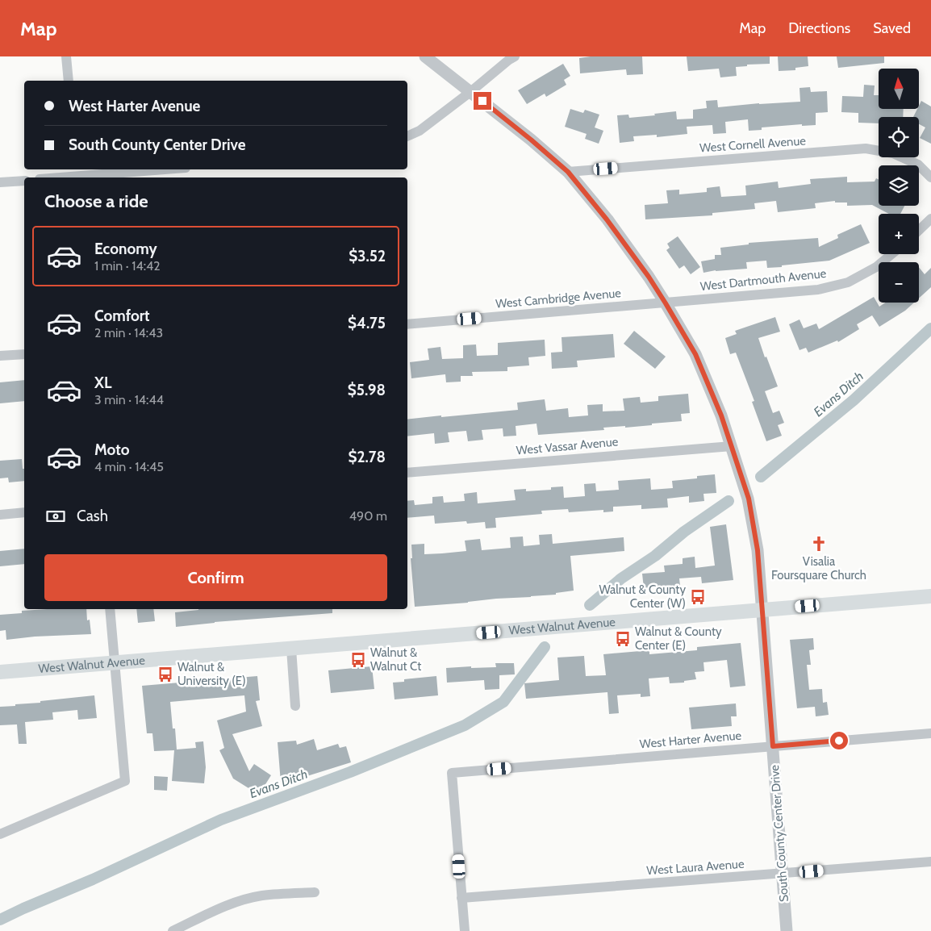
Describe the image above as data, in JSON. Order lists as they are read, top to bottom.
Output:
{
  "streets": {
    "main road": ["West Walnut Avenue"],
    "street": [
      "West Cornell Avenue",
      "West Dartmouth Avenue",
      "West Cambridge Avenue",
      "West Vassar Avenue",
      "West Harter Avenue",
      "South County Center Drive",
      "West Laura Avenue"
    ]
  },
  "crossings": [
    ["West Cornell Avenue", "South County Center Drive"],
    ["West Dartmouth Avenue", "West Cambridge Avenue"],
    ["West Dartmouth Avenue", "South County Center Drive"],
    ["West Cambridge Avenue", "South County Center Drive"],
    ["West Vassar Avenue", "South County Center Drive"],
    ["West Walnut Avenue", "South County Center Drive"],
    ["West Harter Avenue", "South County Center Drive"],
    ["West Harter Avenue", "West Laura Avenue"],
    ["South County Center Drive", "West Laura Avenue"]
  ],
  "water": ["Evans Ditch"],
  "places": {
    "church": ["Visalia Foursquare Church"],
    "bus stop": [
      "Walnut & County Center (W)",
      "Walnut & County Center (E)",
      "Walnut & Walnut Ct",
      "Walnut & University (E)"
    ]
  },
  "north": "top",
  "page": {
    "header": "Map",
    "nav": ["Map", "Directions", "Saved"],
    "map_buttons": ["+", "−"],
    "banner": ["West Harter Avenue", "South County Center Drive"],
    "heading": "Choose a ride",
    "list": [
      {
        "name": "Economy",
        "note": "1 min · 14:42",
        "value": "$3.52"
      },
      {
        "name": "Comfort",
        "note": "2 min · 14:43",
        "value": "$4.75"
      },
      {
        "name": "XL",
        "note": "3 min · 14:44",
        "value": "$5.98"
      },
      {
        "name": "Moto",
        "note": "4 min · 14:45",
        "value": "$2.78"
      }
    ],
    "pay": ["Cash", "490 m"],
    "buttons": "Confirm"
  }
}
